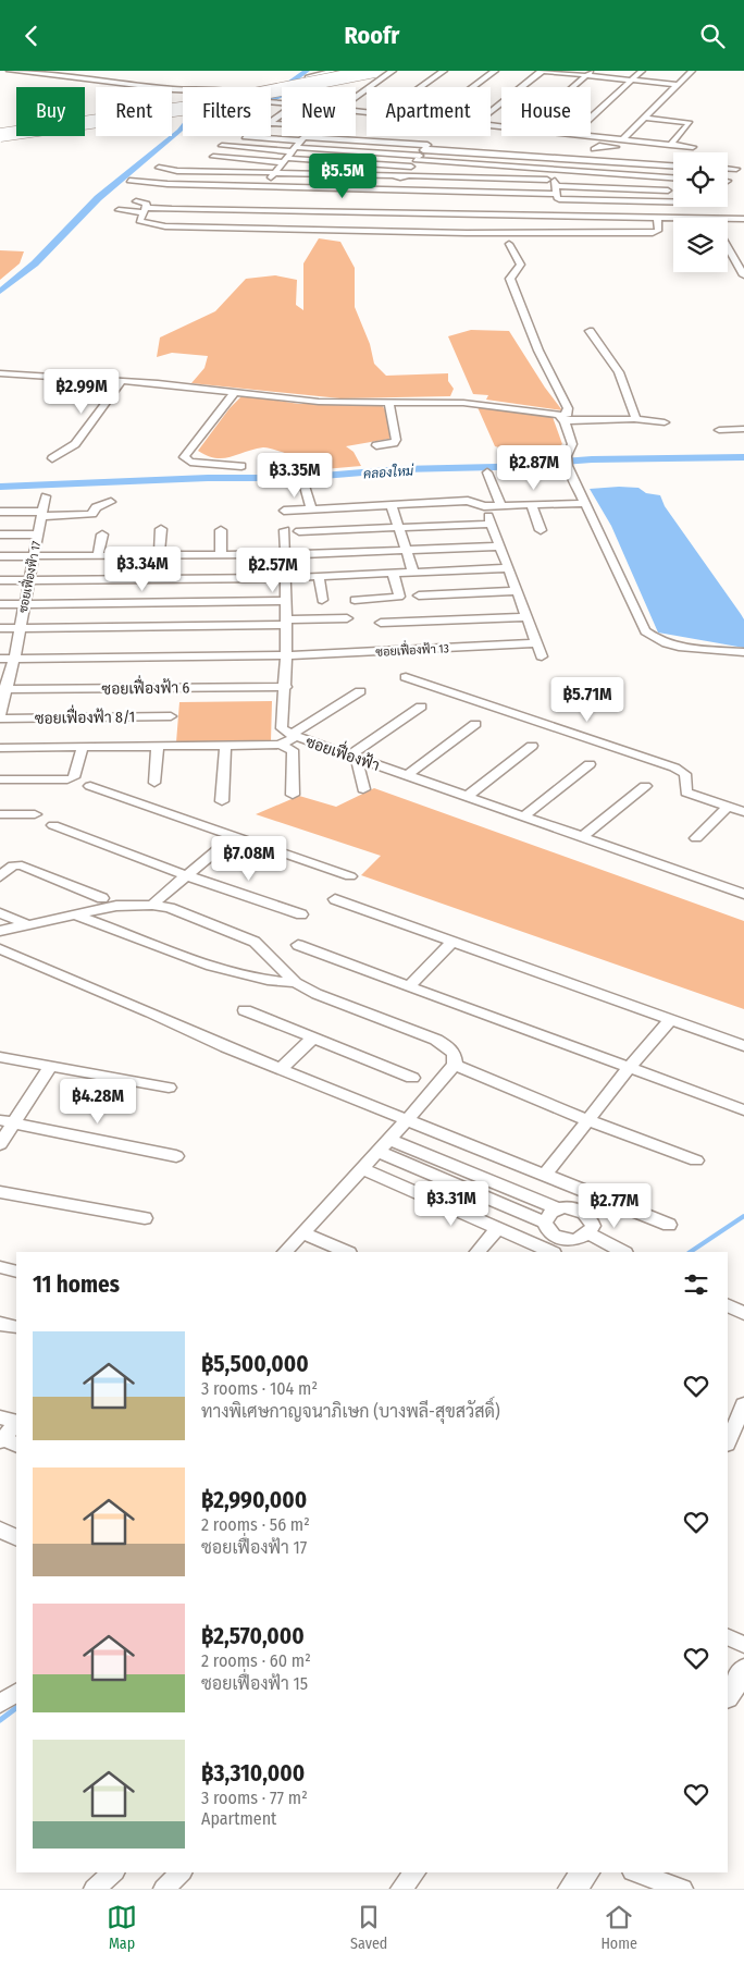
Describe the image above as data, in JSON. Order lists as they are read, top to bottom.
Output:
{
  "streets": {
    "street": [
      "ซอยเฟื่องฟ้า 17",
      "ซอยเฟื่องฟ้า 13",
      "ซอยเฟื่องฟ้า 6",
      "ซอยเฟื่องฟ้า 8/1",
      "ซอยเฟื่องฟ้า"
    ]
  },
  "crossings": [
    ["ซอยเฟื่องฟ้า 17", "ซอยเฟื่องฟ้า 6"],
    ["ซอยเฟื่องฟ้า 13", "ซอยเฟื่องฟ้า"],
    ["ซอยเฟื่องฟ้า 6", "ซอยเฟื่องฟ้า"]
  ],
  "water": ["คลองใหม่"],
  "page": {
    "header": "Roofr",
    "chip": [
      "Buy",
      "Rent",
      "Filters",
      "New",
      "Apartment",
      "House"
    ],
    "price": [
      "฿5.5M",
      "฿2.99M",
      "฿2.87M",
      "฿3.35M",
      "฿3.34M",
      "฿2.57M",
      "฿5.71M",
      "฿7.08M",
      "฿4.28M",
      "฿3.31M",
      "฿2.77M"
    ],
    "heading": "11 homes",
    "list": [
      {
        "name": "฿5,500,000",
        "note": "3 rooms · 104 m² · ทางพิเศษกาญจนาภิเษก (บางพลี-สุขสวัสดิ์)"
      },
      {
        "name": "฿2,990,000",
        "note": "2 rooms · 56 m² · ซอยเฟื่องฟ้า 17"
      },
      {
        "name": "฿2,570,000",
        "note": "2 rooms · 60 m² · ซอยเฟื่องฟ้า 15"
      },
      {
        "name": "฿3,310,000",
        "note": "3 rooms · 77 m² · Apartment"
      }
    ],
    "tabs": ["Map", "Saved", "Home"]
  }
}
